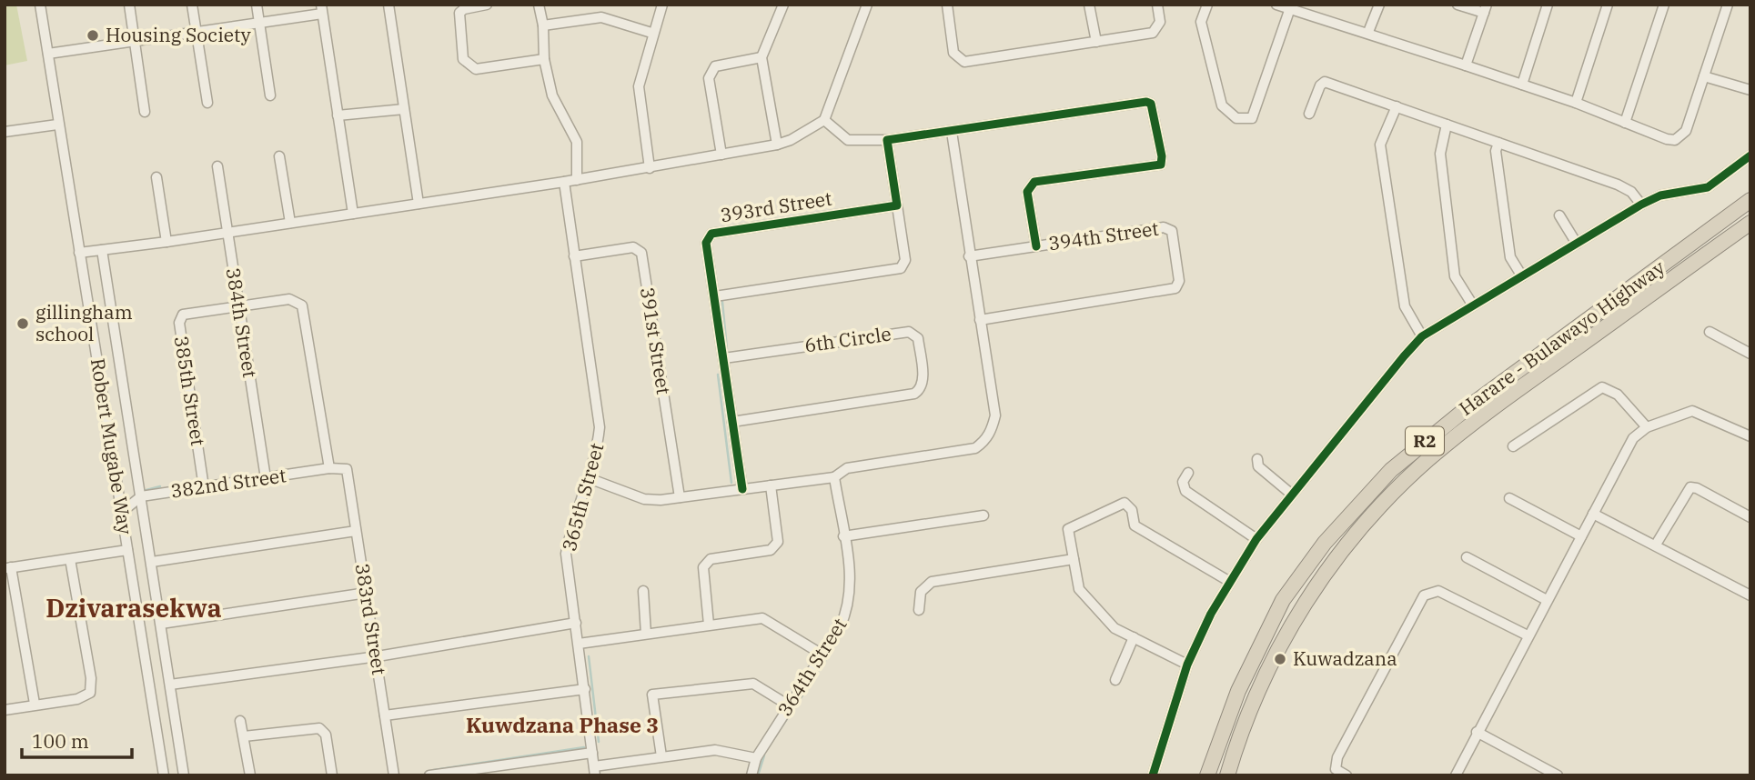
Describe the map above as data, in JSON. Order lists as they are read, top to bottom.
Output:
{
  "streets": {
    "highway": ["Harare - Bulawayo Highway", "R2"],
    "street": [
      "393rd Street",
      "394th Street",
      "384th Street",
      "6th Circle",
      "391st Street",
      "385th Street",
      "Robert Mugabe Way",
      "382nd Street",
      "365th Street",
      "383rd Street",
      "364th Street"
    ]
  },
  "crossings": [
    ["393rd Street", "6th Circle"],
    ["384th Street", "385th Street"],
    ["384th Street", "382nd Street"],
    ["391st Street", "365th Street"],
    ["385th Street", "382nd Street"],
    ["382nd Street", "383rd Street"]
  ],
  "districts": ["Dzivarasekwa", "Kuwdzana Phase 3"],
  "places": ["Housing Society", "gillingham school", "Kuwadzana"],
  "scale_bar": "100 m"
}
